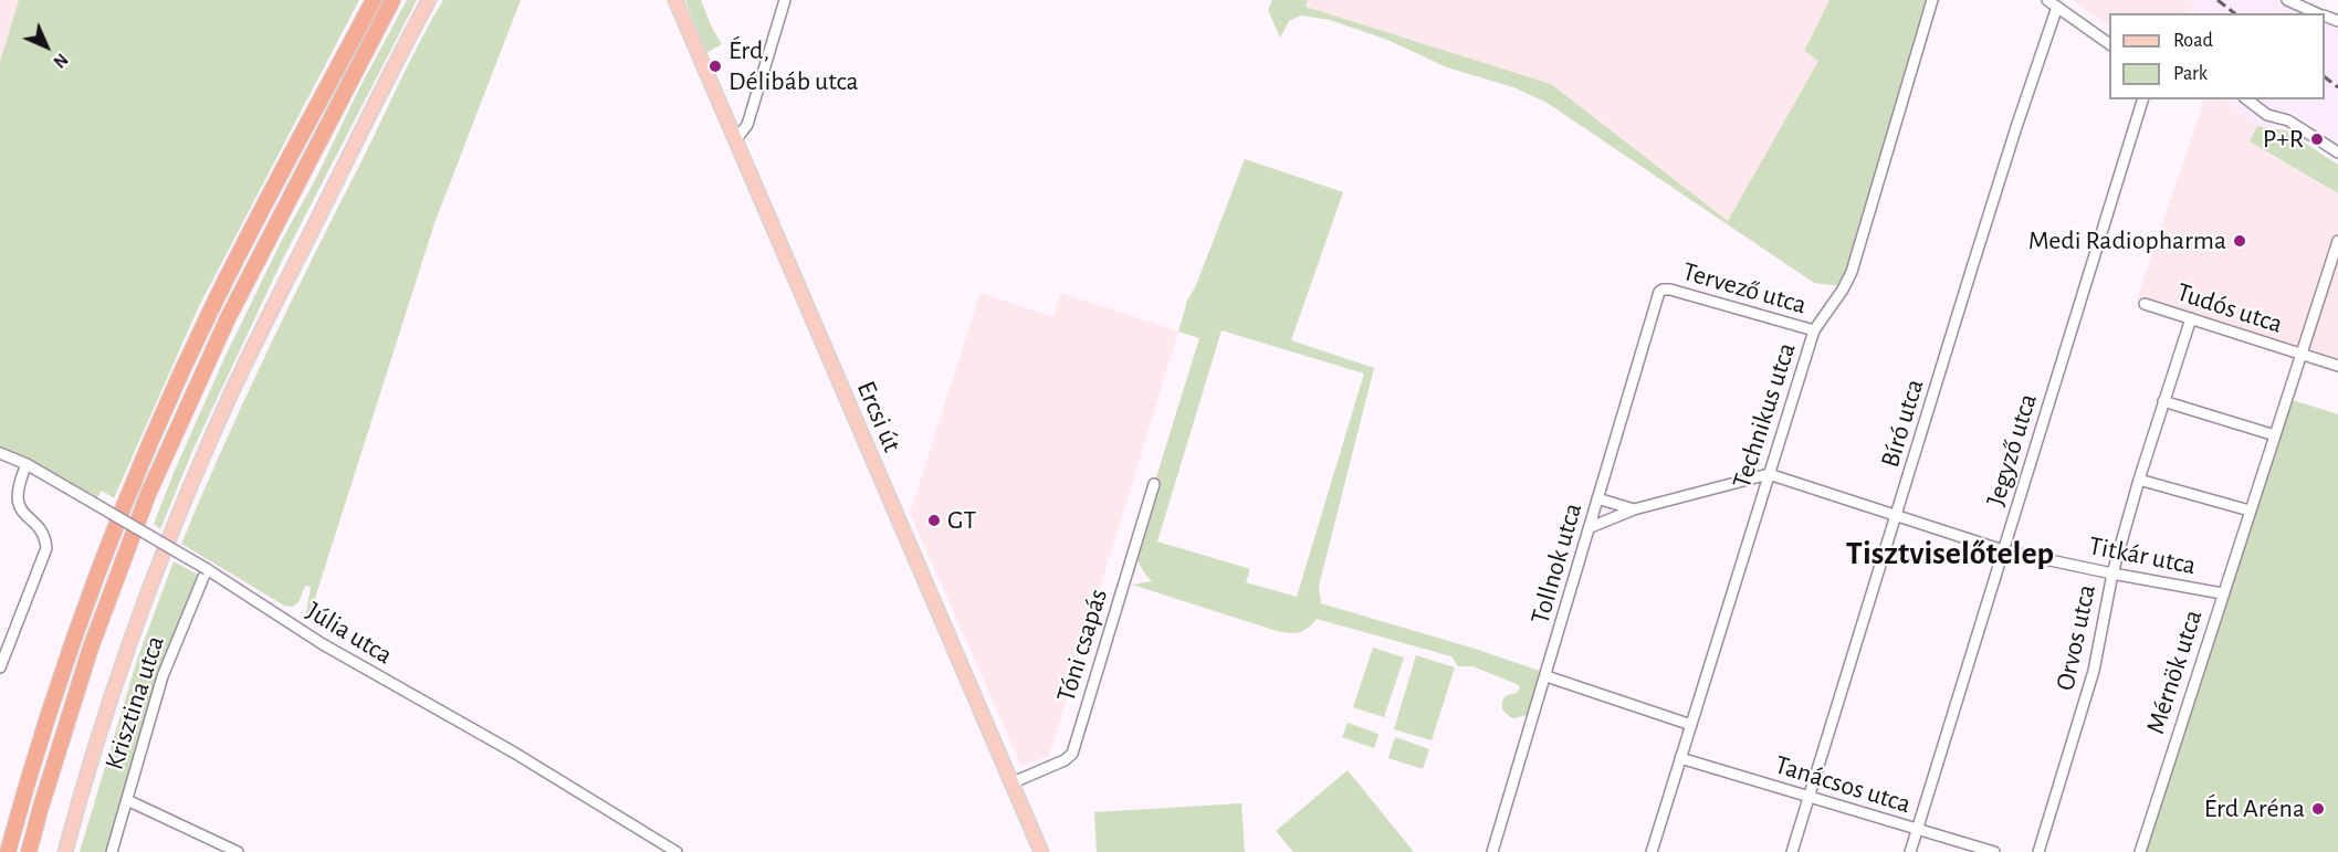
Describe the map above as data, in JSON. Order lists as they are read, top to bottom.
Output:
{
  "streets": {
    "main road": ["Ercsi út"],
    "street": [
      "Tervező utca",
      "Tudós utca",
      "Technikus utca",
      "Bíró utca",
      "Jegyző utca",
      "Titkár utca",
      "Tollnok utca",
      "Júlia utca",
      "Orvos utca",
      "Tóni csapás",
      "Mérnök utca",
      "Krisztina utca",
      "Tanácsos utca"
    ]
  },
  "crossings": [
    ["Tervező utca", "Technikus utca"],
    ["Tervező utca", "Tollnok utca"],
    ["Tudós utca", "Orvos utca"],
    ["Tudós utca", "Mérnök utca"],
    ["Technikus utca", "Titkár utca"],
    ["Technikus utca", "Tanácsos utca"],
    ["Ercsi út", "Tóni csapás"],
    ["Bíró utca", "Titkár utca"],
    ["Bíró utca", "Tanácsos utca"],
    ["Jegyző utca", "Titkár utca"],
    ["Jegyző utca", "Tanácsos utca"],
    ["Titkár utca", "Orvos utca"],
    ["Titkár utca", "Mérnök utca"],
    ["Júlia utca", "Krisztina utca"]
  ],
  "districts": ["Tisztviselőtelep"],
  "places": [
    "Érd, Délibáb utca",
    "P+R",
    "Medi Radiopharma",
    "GT",
    "Érd Aréna"
  ],
  "legend": ["Road", "Park"],
  "north": "bottom right"
}
